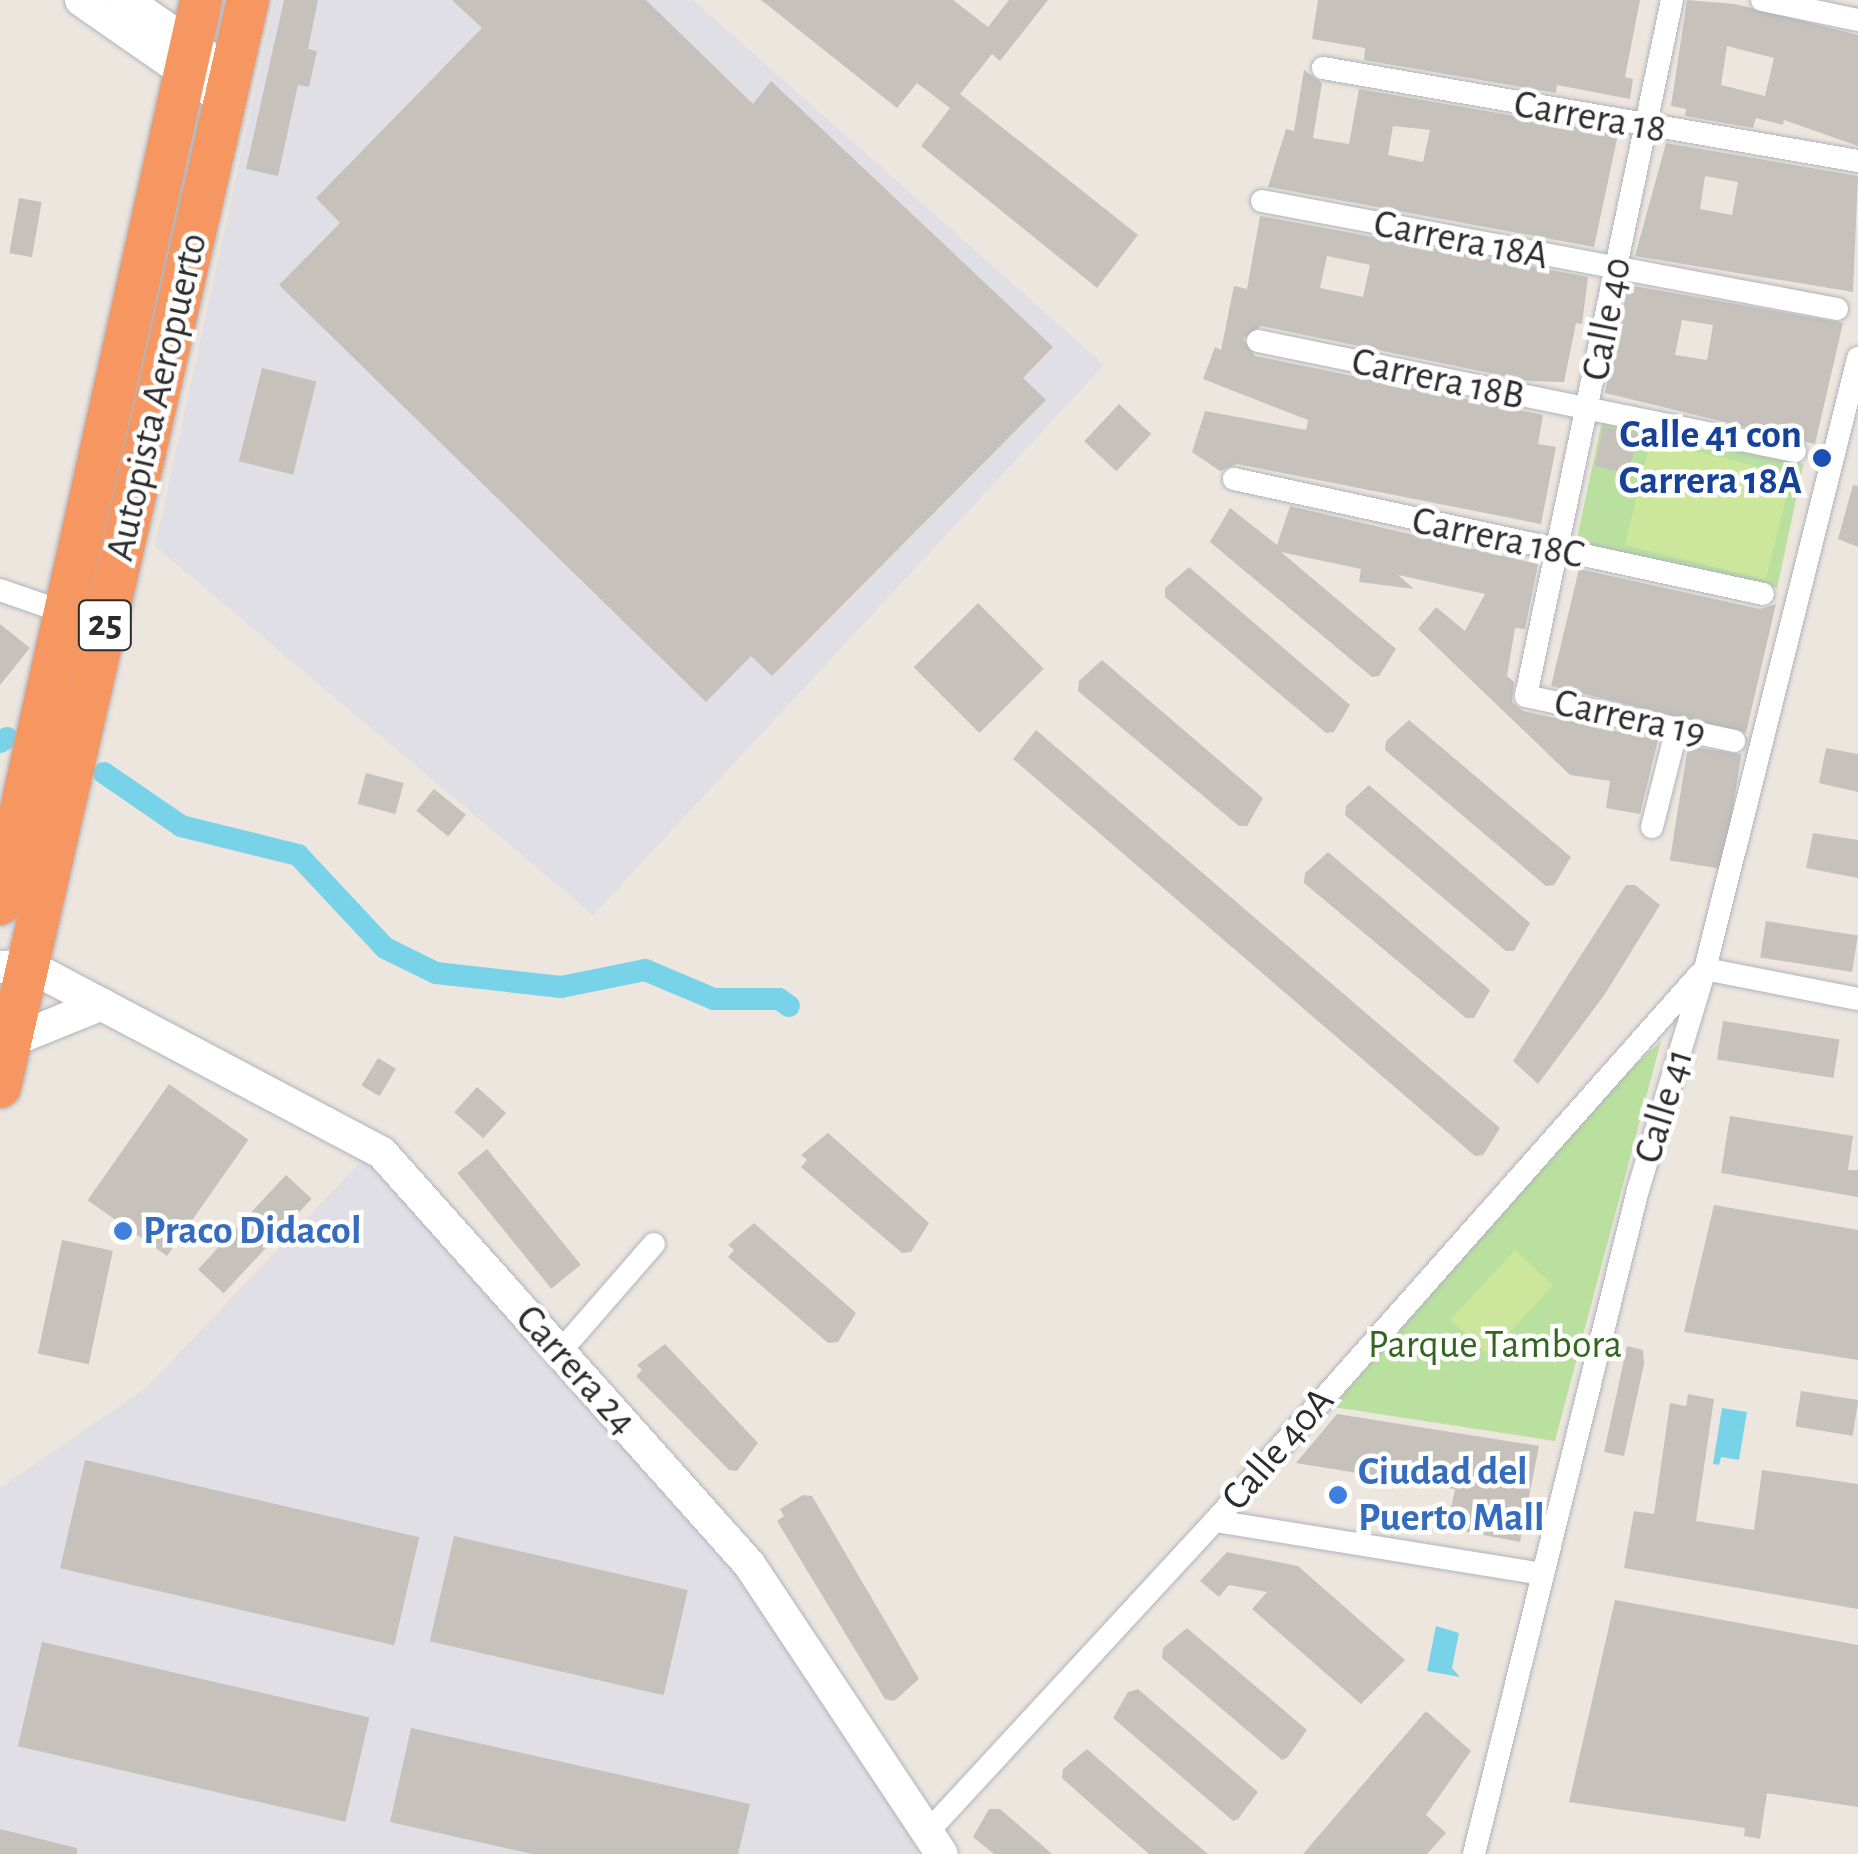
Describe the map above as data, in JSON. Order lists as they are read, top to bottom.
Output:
{
  "streets": {
    "highway": ["Autopista Aeropuerto", "25"],
    "street": [
      "Carrera 18",
      "Carrera 18A",
      "Calle 40",
      "Carrera 18B",
      "Carrera 18C",
      "Carrera 19",
      "Calle 41",
      "Carrera 24",
      "Calle 40A"
    ]
  },
  "crossings": [
    ["Carrera 18", "Calle 40"],
    ["Carrera 18A", "Calle 40"],
    ["Calle 40", "Carrera 18B"],
    ["Calle 40", "Carrera 18C"],
    ["Calle 40", "Carrera 19"],
    ["Autopista Aeropuerto", "Carrera 24"],
    ["Calle 41", "Calle 40A"],
    ["Carrera 24", "Calle 40A"]
  ],
  "parks": ["Parque Tambora"],
  "places": ["Calle 41 con Carrera 18A", "Praco Didacol", "Ciudad del Puerto Mall"]
}
